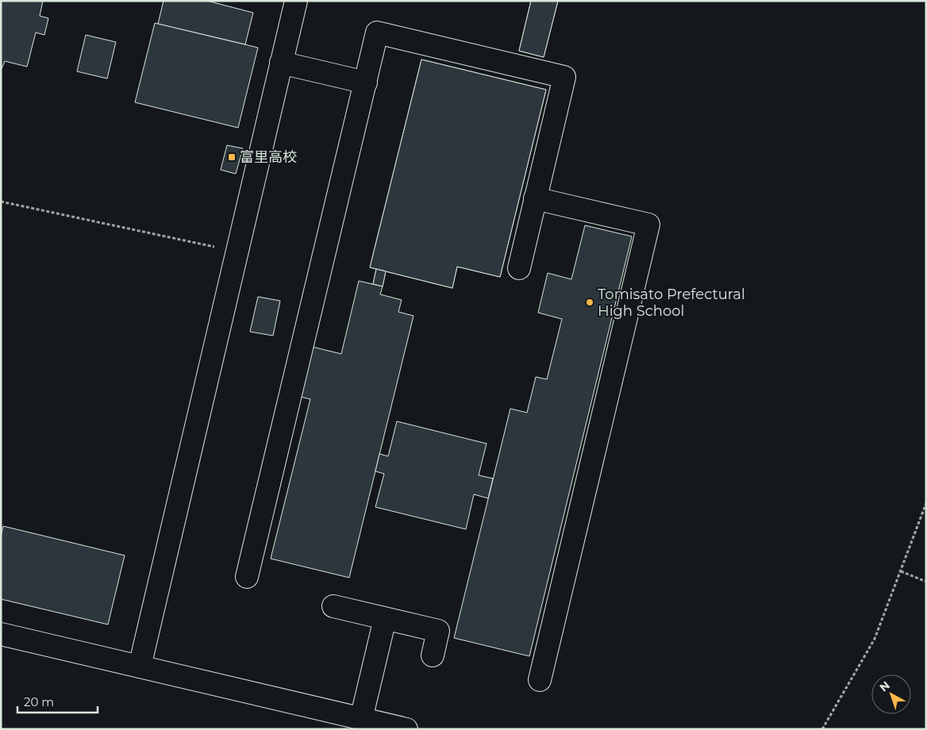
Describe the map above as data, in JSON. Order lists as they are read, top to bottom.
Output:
{
  "places": {
    "transit": ["富里高校"],
    "other": ["Tomisato Prefectural High School"]
  },
  "scale_bar": "20 m",
  "north": "top left"
}
